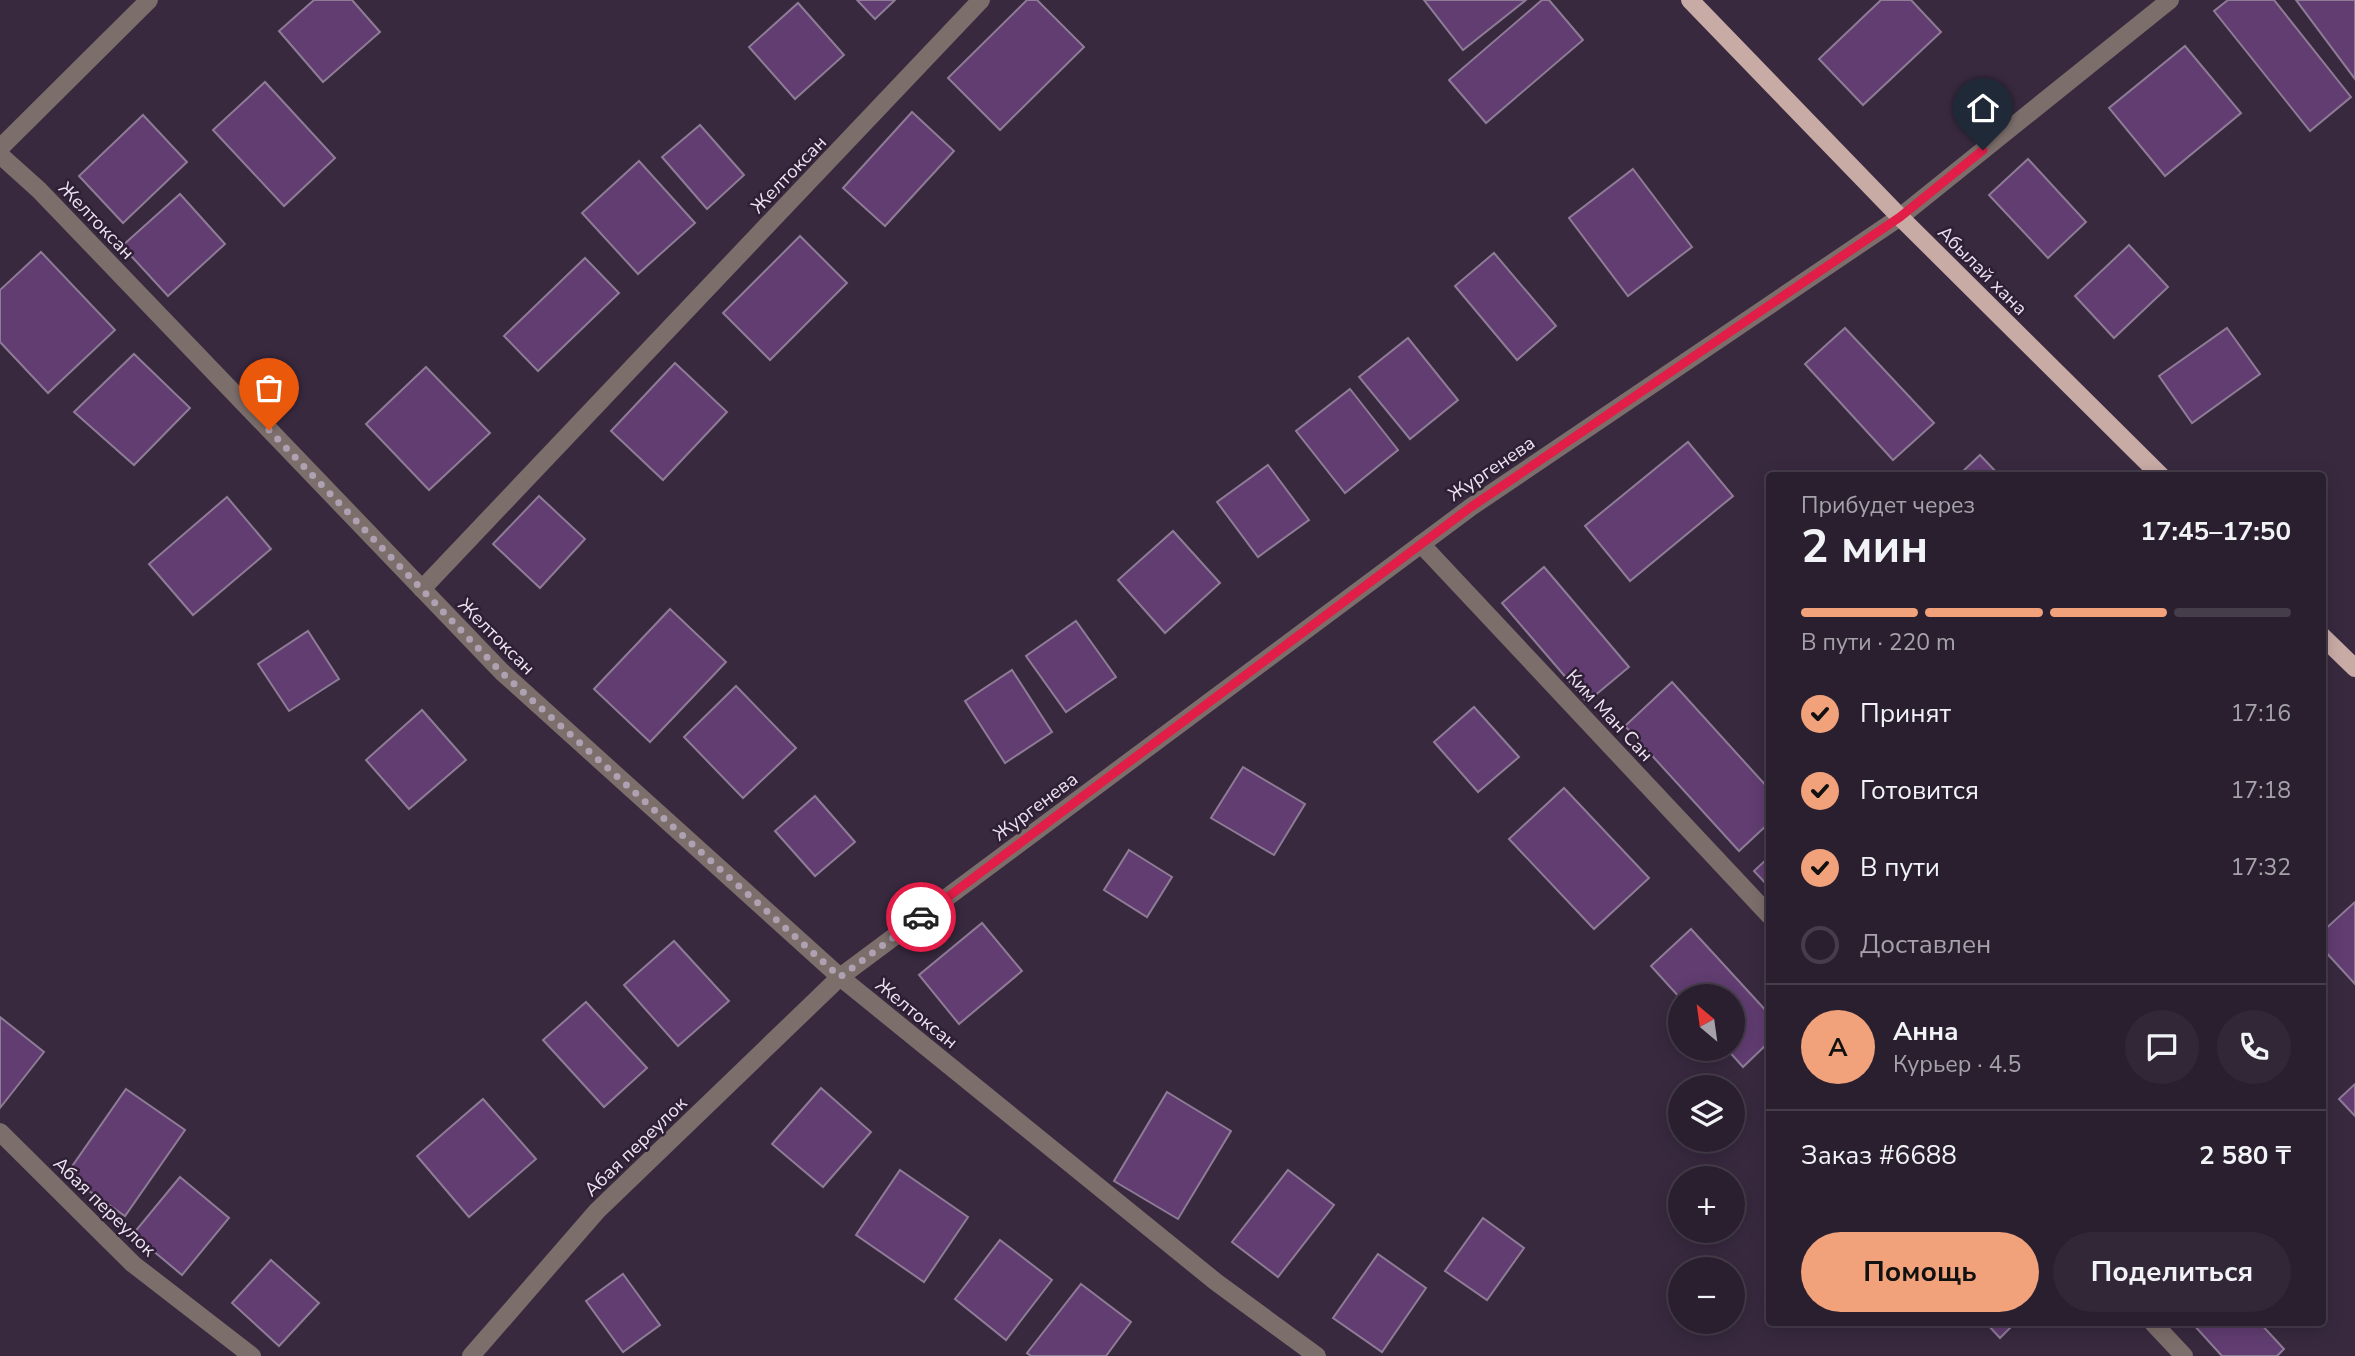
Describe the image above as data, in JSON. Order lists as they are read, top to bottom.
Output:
{
  "streets": {
    "main road": ["Абылай хана"],
    "street": [
      "Желтоксан",
      "Жургенева",
      "Ким Ман Сан",
      "Абая переулок"
    ]
  },
  "crossings": [
    ["Желтоксан", "Жургенева"],
    ["Желтоксан", "Абая переулок"],
    ["Абылай хана", "Жургенева"],
    ["Жургенева", "Ким Ман Сан"],
    ["Жургенева", "Абая переулок"]
  ],
  "north": "top left",
  "page": {
    "heading": ["2 мин", "Прибудет через", "17:45–17:50"],
    "panel": [
      "Анна",
      "Курьер · 4.5",
      "Заказ #6688",
      "2 580 ₸"
    ],
    "bar": "В пути · 220 m",
    "list": [
      ["Принят", "17:16"],
      ["Готовится", "17:18"],
      ["В пути", "17:32"],
      "Доставлен"
    ],
    "map_buttons": ["+", "−"],
    "round": "А",
    "buttons": ["Помощь", "Поделиться"]
  }
}
